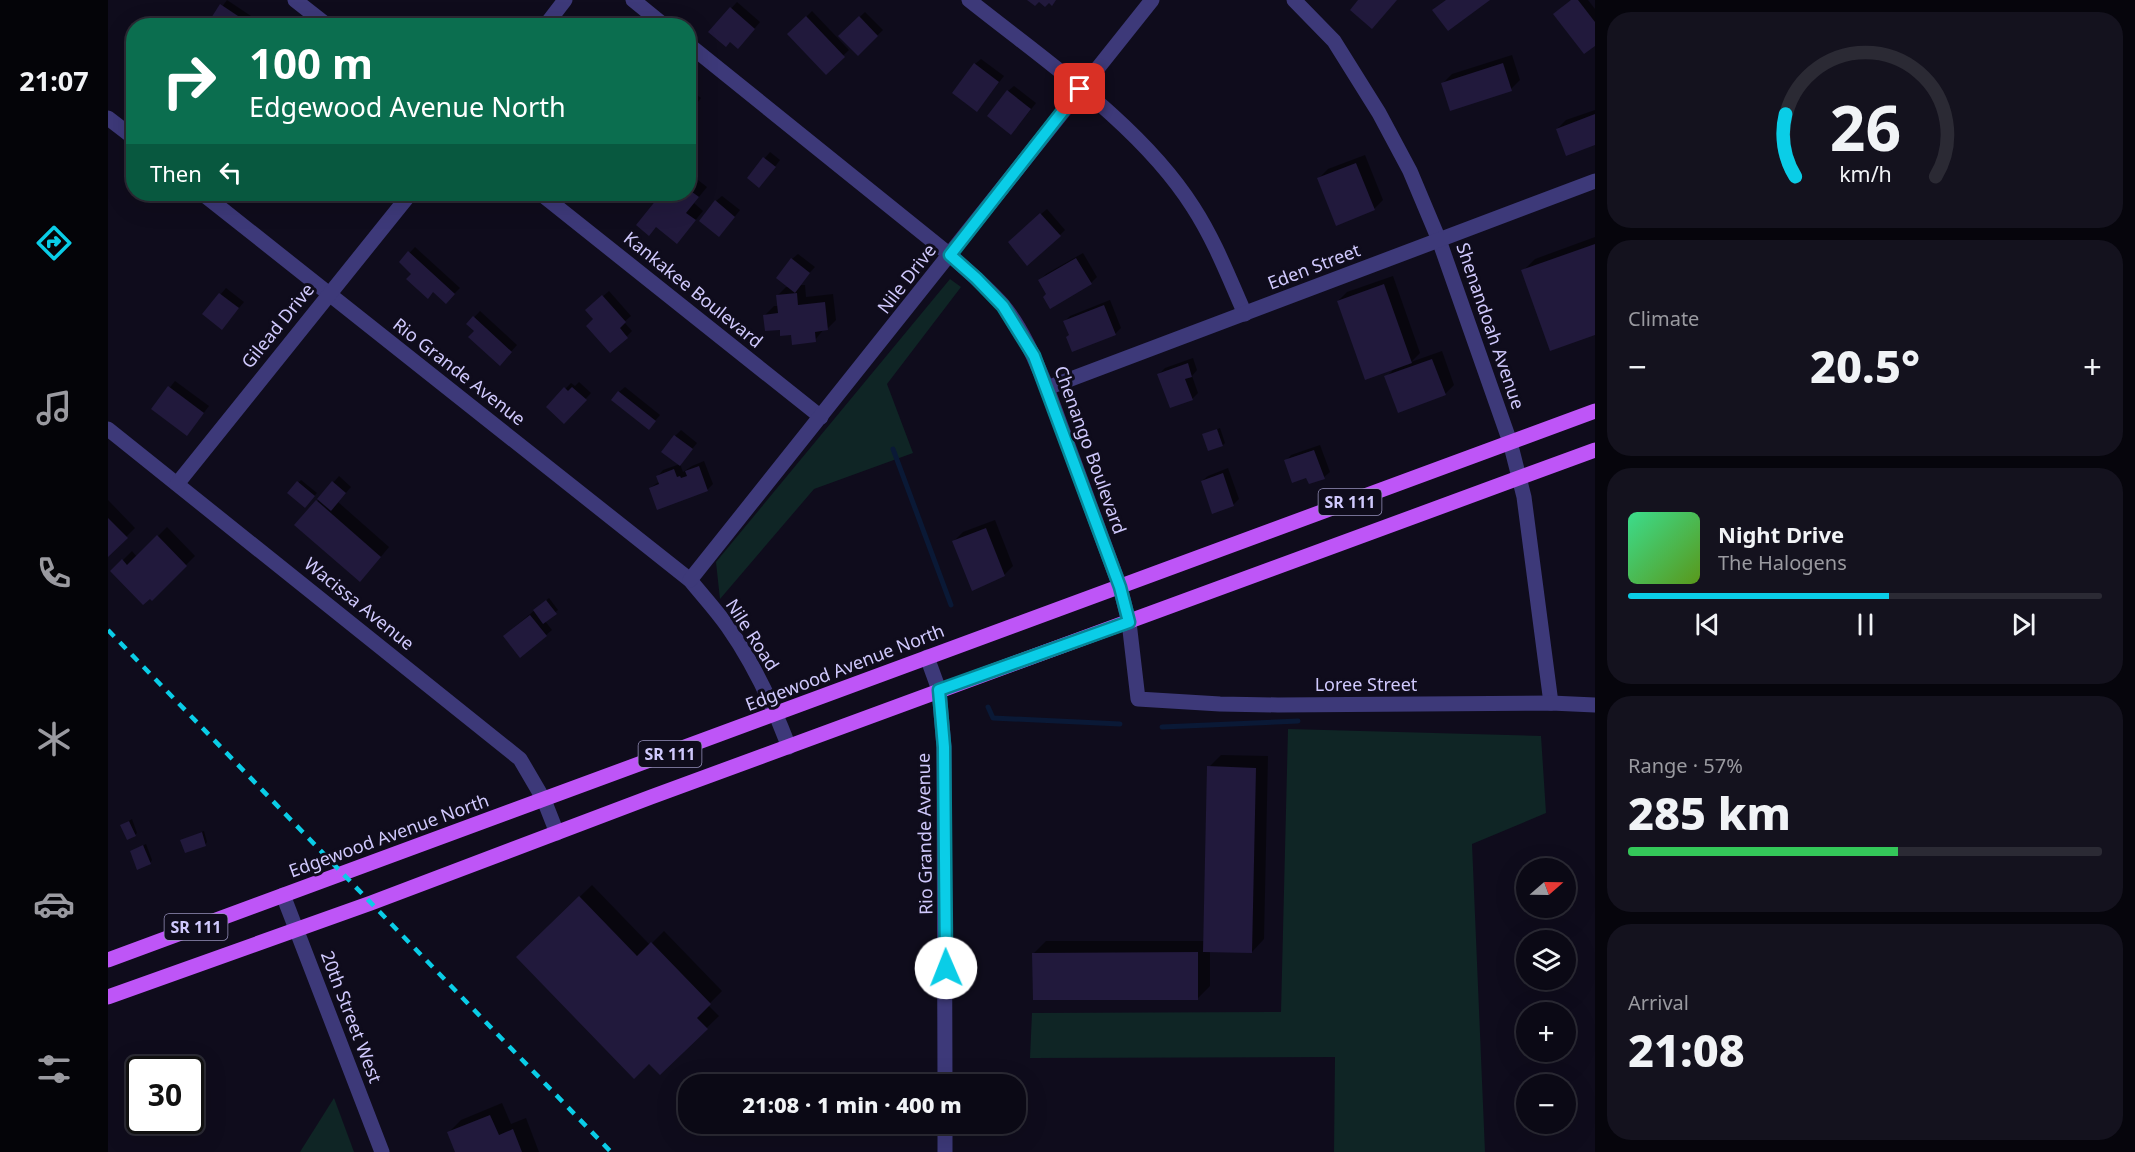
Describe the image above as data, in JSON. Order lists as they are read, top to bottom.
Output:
{
  "streets": {
    "main road": ["SR 111", "Edgewood Avenue North"],
    "street": [
      "Eden Street",
      "Nile Drive",
      "Kankakee Boulevard",
      "Gilead Drive",
      "Shenandoah Avenue",
      "Rio Grande Avenue",
      "Chenango Boulevard",
      "Wacissa Avenue",
      "Nile Road",
      "Loree Street",
      "20th Street West"
    ]
  },
  "crossings": [
    ["Eden Street", "Shenandoah Avenue"],
    ["Eden Street", "Chenango Boulevard"],
    ["Nile Drive", "Kankakee Boulevard"],
    ["Nile Drive", "Rio Grande Avenue"],
    ["Nile Drive", "Chenango Boulevard"],
    ["Nile Drive", "Nile Road"],
    ["Gilead Drive", "Rio Grande Avenue"],
    ["Gilead Drive", "Wacissa Avenue"],
    ["Shenandoah Avenue", "SR 111"],
    ["Shenandoah Avenue", "Edgewood Avenue North"],
    ["Shenandoah Avenue", "Loree Street"],
    ["Rio Grande Avenue", "SR 111"],
    ["Rio Grande Avenue", "Nile Road"],
    ["Rio Grande Avenue", "Edgewood Avenue North"],
    ["Chenango Boulevard", "SR 111"],
    ["Chenango Boulevard", "Edgewood Avenue North"],
    ["Chenango Boulevard", "Loree Street"],
    ["SR 111", "Wacissa Avenue"],
    ["SR 111", "Nile Road"],
    ["SR 111", "20th Street West"],
    ["Wacissa Avenue", "Edgewood Avenue North"],
    ["Nile Road", "Edgewood Avenue North"],
    ["Edgewood Avenue North", "20th Street West"]
  ],
  "north": "right",
  "page": {
    "tabs": "21:07",
    "turn": ["100 m", "Edgewood Avenue North"],
    "then": "Then",
    "tile": [
      "Climate",
      ["Range · 57%", "285 km"],
      ["Arrival", "21:08"]
    ],
    "heat": ["−", "20.5°", "+"],
    "song": ["Night Drive", "The Halogens"],
    "map_buttons": ["+", "−"],
    "limit": "30",
    "trip": "21:08 · 1 min · 400 m",
    "gauge": ["26", "km/h"]
  }
}
